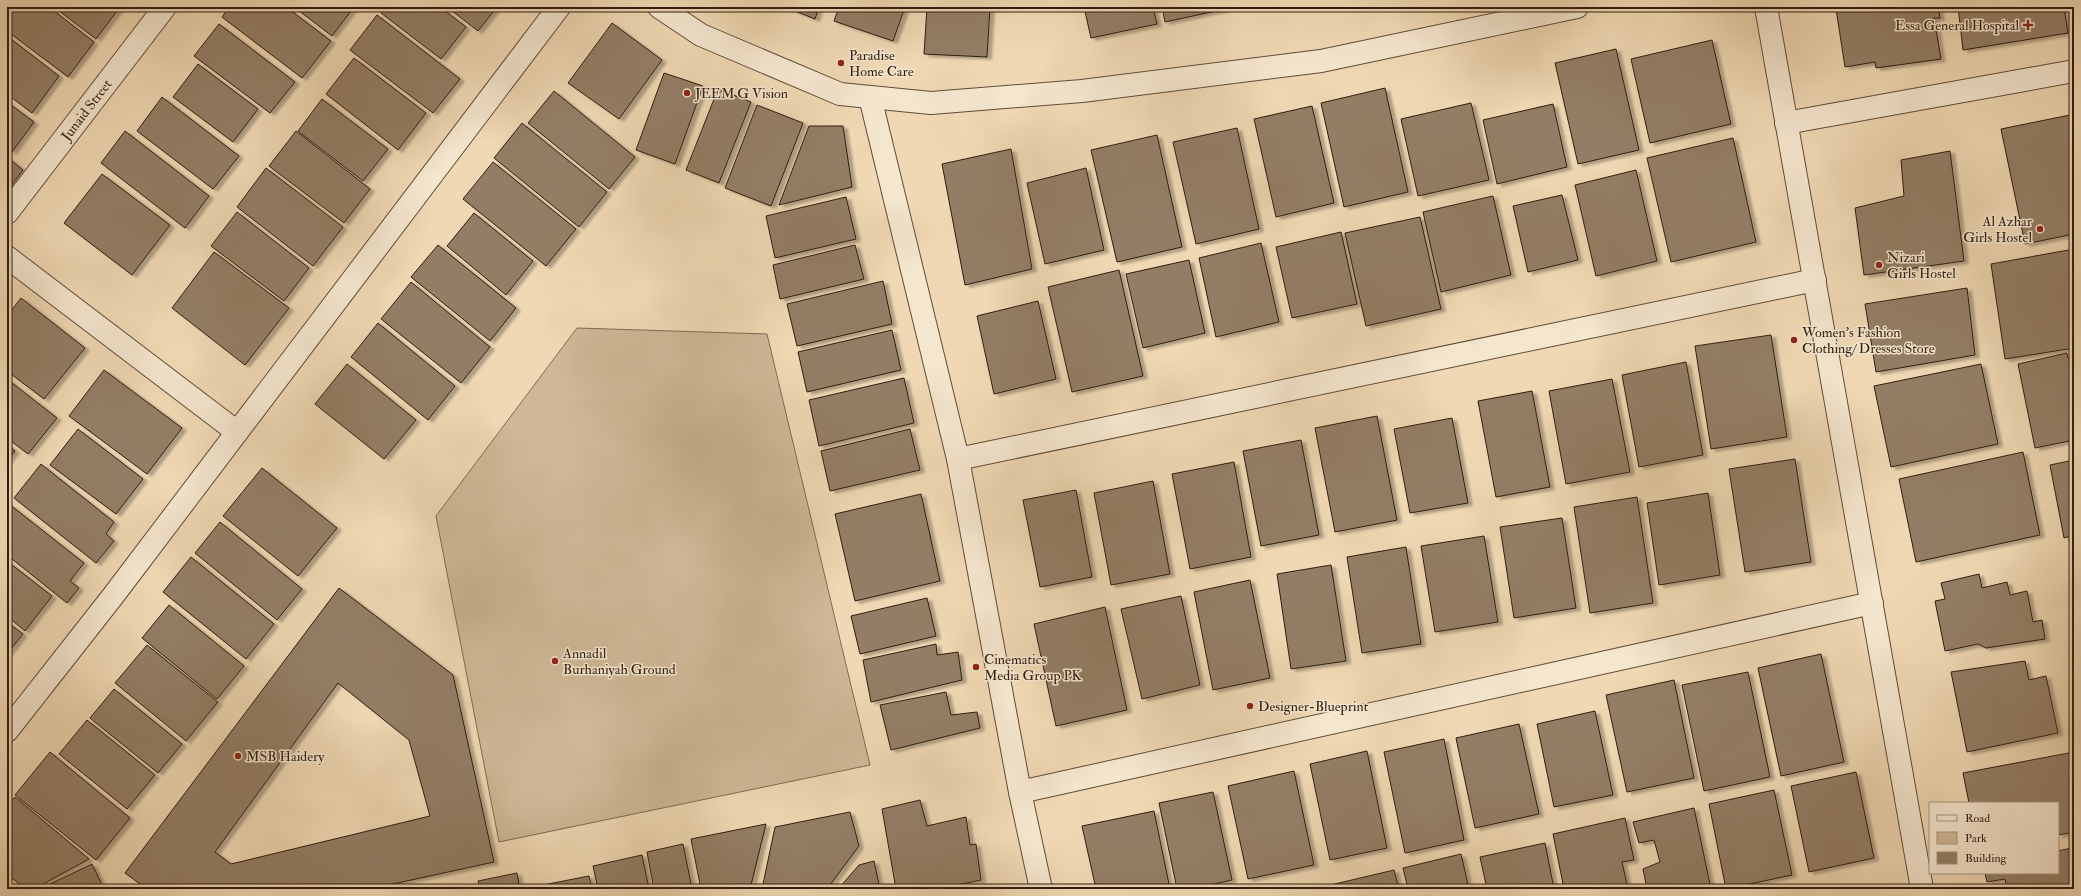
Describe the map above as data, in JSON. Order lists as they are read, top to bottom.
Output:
{
  "streets": {
    "street": ["Junaid Street"]
  },
  "places": {
    "health": ["Essa General Hospital"],
    "other": [
      "Paradise Home Care",
      "JEEM G Vision",
      "Al Azhar Girls Hostel",
      "Nizari Girls Hostel",
      "Women's Fashion Clothing/ Dresses Store",
      "Annadil Burhaniyah Ground",
      "Cinematics Media Group PK",
      "Designer-Blueprint",
      "MSB Haidery"
    ]
  },
  "legend": ["Road", "Park", "Building"]
}
